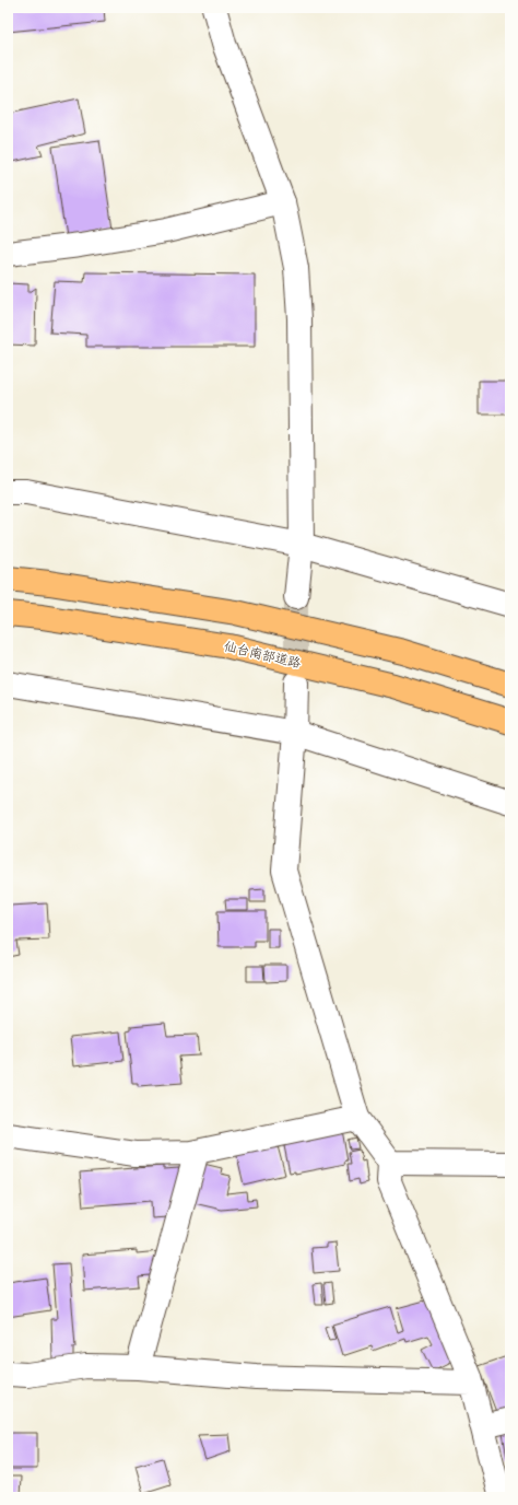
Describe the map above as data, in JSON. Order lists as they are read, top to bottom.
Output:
{
  "streets": {
    "highway": ["仙台南部道路"]
  }
}
